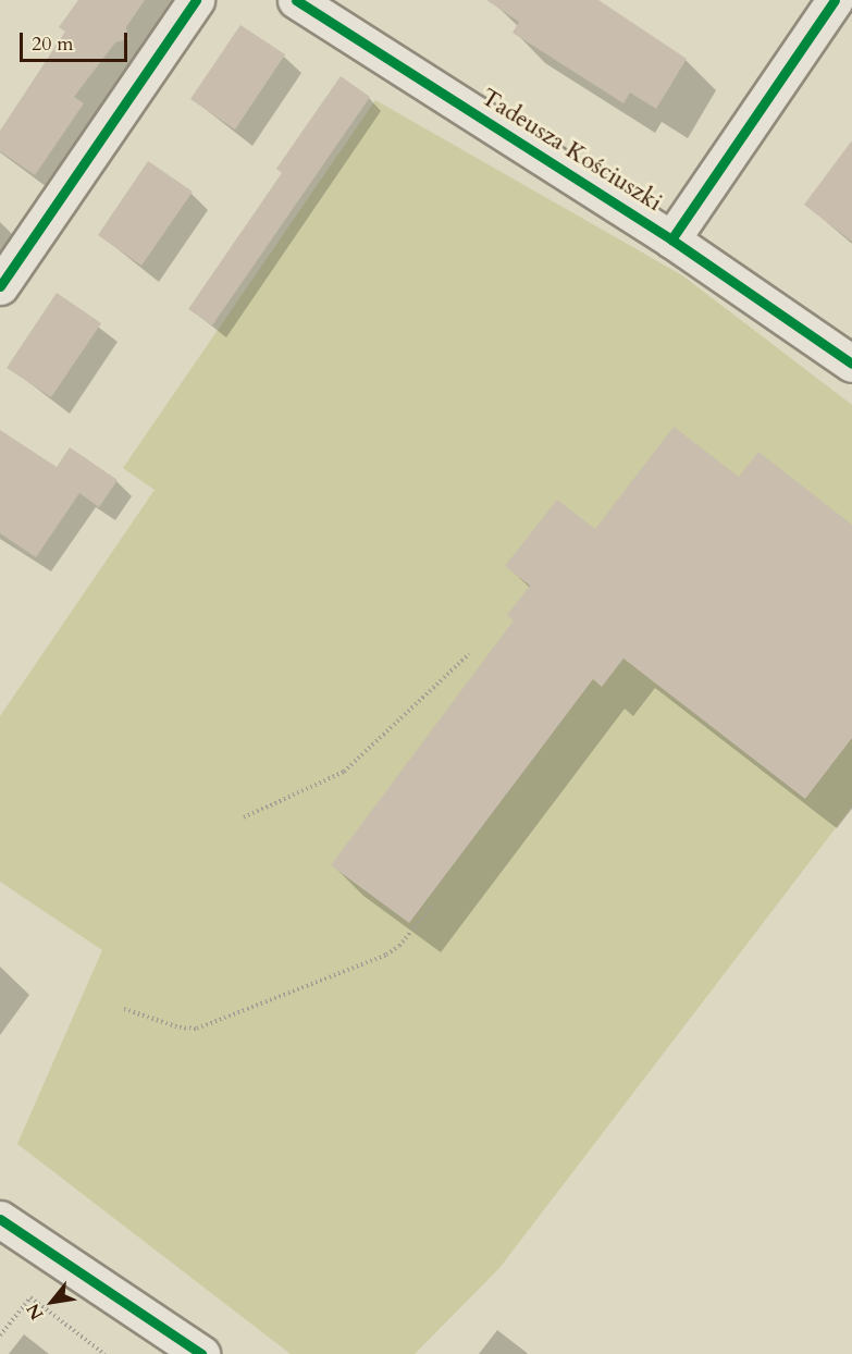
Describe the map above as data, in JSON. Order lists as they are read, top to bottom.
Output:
{
  "streets": {
    "street": ["Tadeusza Kościuszki"]
  },
  "scale_bar": "20 m",
  "north": "bottom left"
}
